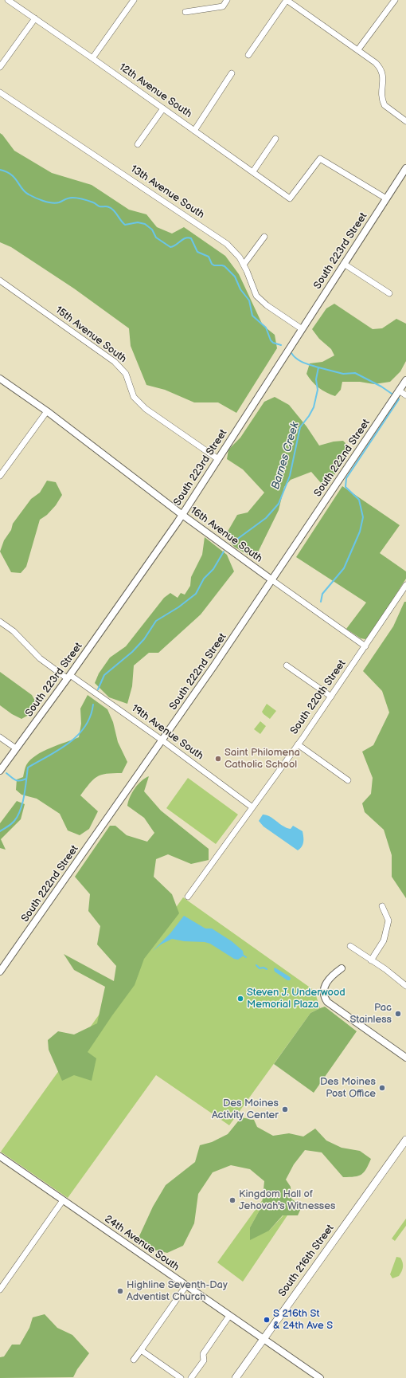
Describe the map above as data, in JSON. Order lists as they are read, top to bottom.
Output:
{
  "streets": {
    "main road": ["South 216th Street"],
    "street": [
      "12th Avenue South",
      "13th Avenue South",
      "South 223rd Street",
      "15th Avenue South",
      "South 222nd Street",
      "16th Avenue South",
      "South 220th Street",
      "19th Avenue South",
      "24th Avenue South"
    ]
  },
  "crossings": [
    ["12th Avenue South", "South 223rd Street"],
    ["13th Avenue South", "South 223rd Street"],
    ["South 223rd Street", "15th Avenue South"],
    ["South 223rd Street", "16th Avenue South"],
    ["South 223rd Street", "19th Avenue South"],
    ["South 222nd Street", "16th Avenue South"],
    ["South 222nd Street", "19th Avenue South"],
    ["16th Avenue South", "South 220th Street"],
    ["South 220th Street", "19th Avenue South"],
    ["24th Avenue South", "South 216th Street"]
  ],
  "water": ["Barnes Creek"],
  "places": [
    "Saint Philomena Catholic School",
    "Steven J. Underwood Memorial Plaza",
    "Pac Stainless",
    "Des Moines Post Office",
    "Des Moines Activity Center",
    "Kingdom Hall of Jehovah's Witnesses",
    "Highline Seventh-Day Adventist Church",
    "S 216th St & 24th Ave S"
  ]
}
